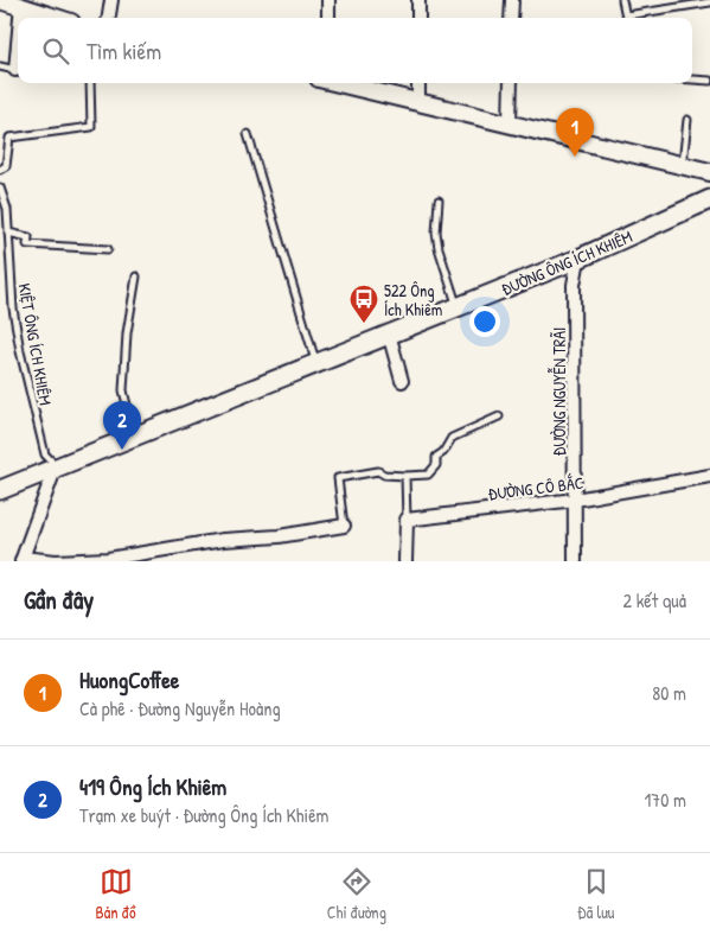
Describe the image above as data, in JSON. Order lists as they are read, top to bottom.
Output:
{
  "streets": {
    "main road": ["ĐƯỜNG ÔNG ÍCH KHIÊM"],
    "street": ["ĐƯỜNG NGUYỄN TRÃI", "ĐƯỜNG CÔ BẮC"],
    "lane": ["KIỆT ÔNG ÍCH KHIÊM"]
  },
  "crossings": [
    ["ĐƯỜNG ÔNG ÍCH KHIÊM", "KIỆT ÔNG ÍCH KHIÊM"],
    ["ĐƯỜNG ÔNG ÍCH KHIÊM", "ĐƯỜNG NGUYỄN TRÃI"],
    ["ĐƯỜNG NGUYỄN TRÃI", "ĐƯỜNG CÔ BẮC"]
  ],
  "places": {
    "bus stop": ["522 Ông Ích Khiêm"]
  },
  "page": {
    "search": "Tìm kiếm",
    "pins": ["1", "2"],
    "heading": ["Gần đây", "2 kết quả"],
    "list": [
      {
        "mark": "1",
        "name": "HuongCoffee",
        "note": "Cà phê · Đường Nguyễn Hoàng",
        "value": "80 m"
      },
      {
        "mark": "2",
        "name": "419 Ông Ích Khiêm",
        "note": "Trạm xe buýt · Đường Ông Ích Khiêm",
        "value": "170 m"
      }
    ],
    "nav": ["Bản đồ", "Chỉ đường", "Đã lưu"]
  }
}
